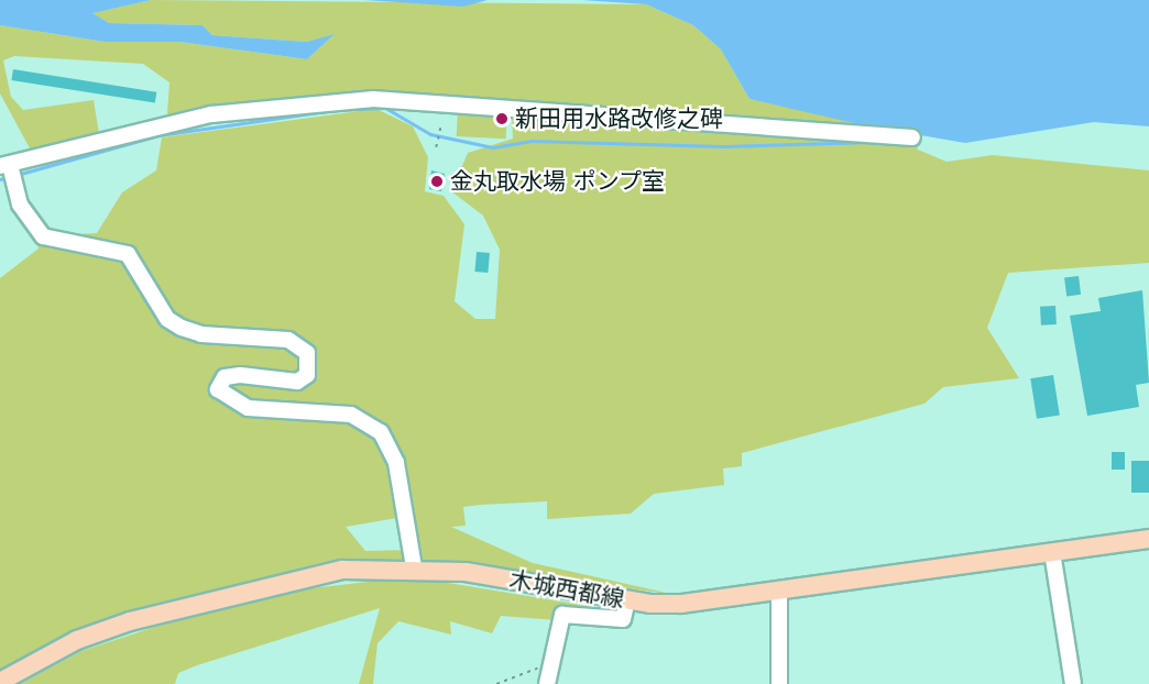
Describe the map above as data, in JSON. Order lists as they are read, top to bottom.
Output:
{
  "streets": {
    "main road": ["木城西都線"]
  },
  "places": ["新田用水路改修之碑", "金丸取水場 ポンプ室"]
}
